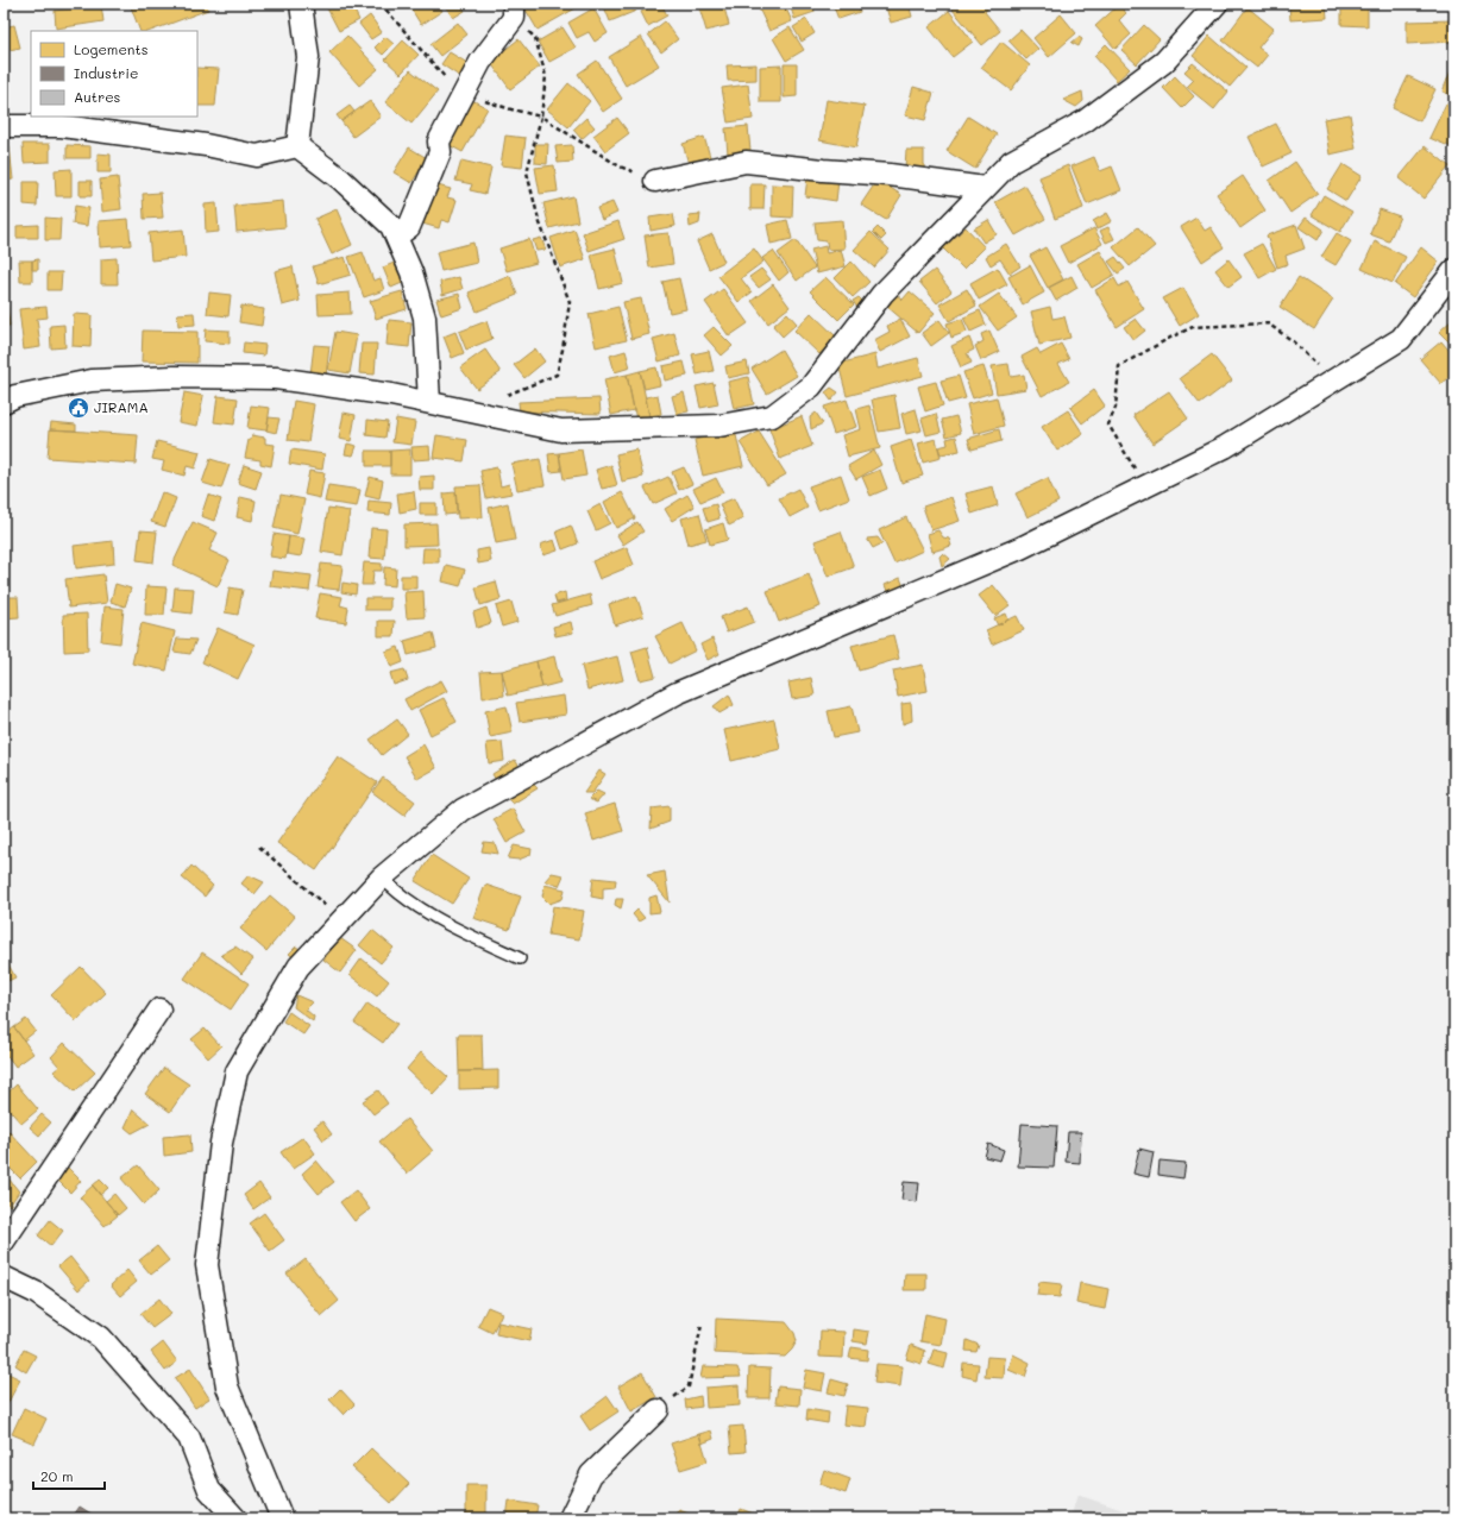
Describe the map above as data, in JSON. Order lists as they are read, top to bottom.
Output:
{
  "places": {
    "public building": ["JIRAMA"]
  },
  "legend": ["Logements", "Industrie", "Autres"],
  "scale_bar": "20 m"
}
